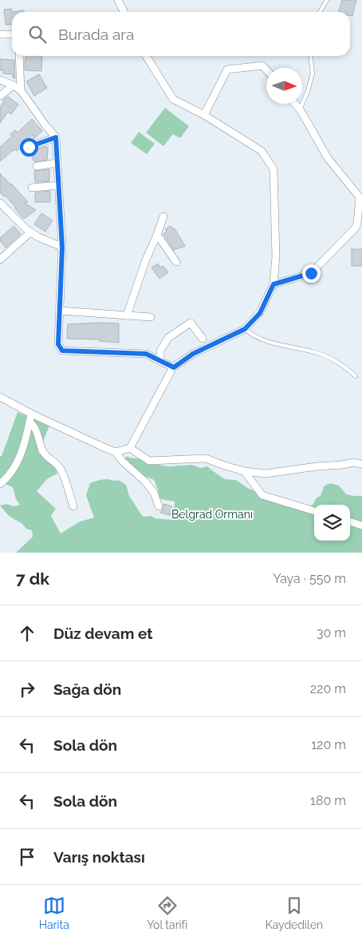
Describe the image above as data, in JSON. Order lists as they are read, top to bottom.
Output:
{
  "parks": ["Belgrad Ormanı"],
  "north": "right",
  "page": {
    "search": "Burada ara",
    "heading": ["7 dk", "Yaya · 550 m"],
    "list": [
      ["Düz devam et", "30 m"],
      ["Sağa dön", "220 m"],
      ["Sola dön", "120 m"],
      ["Sola dön", "180 m"],
      "Varış noktası"
    ],
    "nav": ["Harita", "Yol tarifi", "Kaydedilen"]
  }
}
